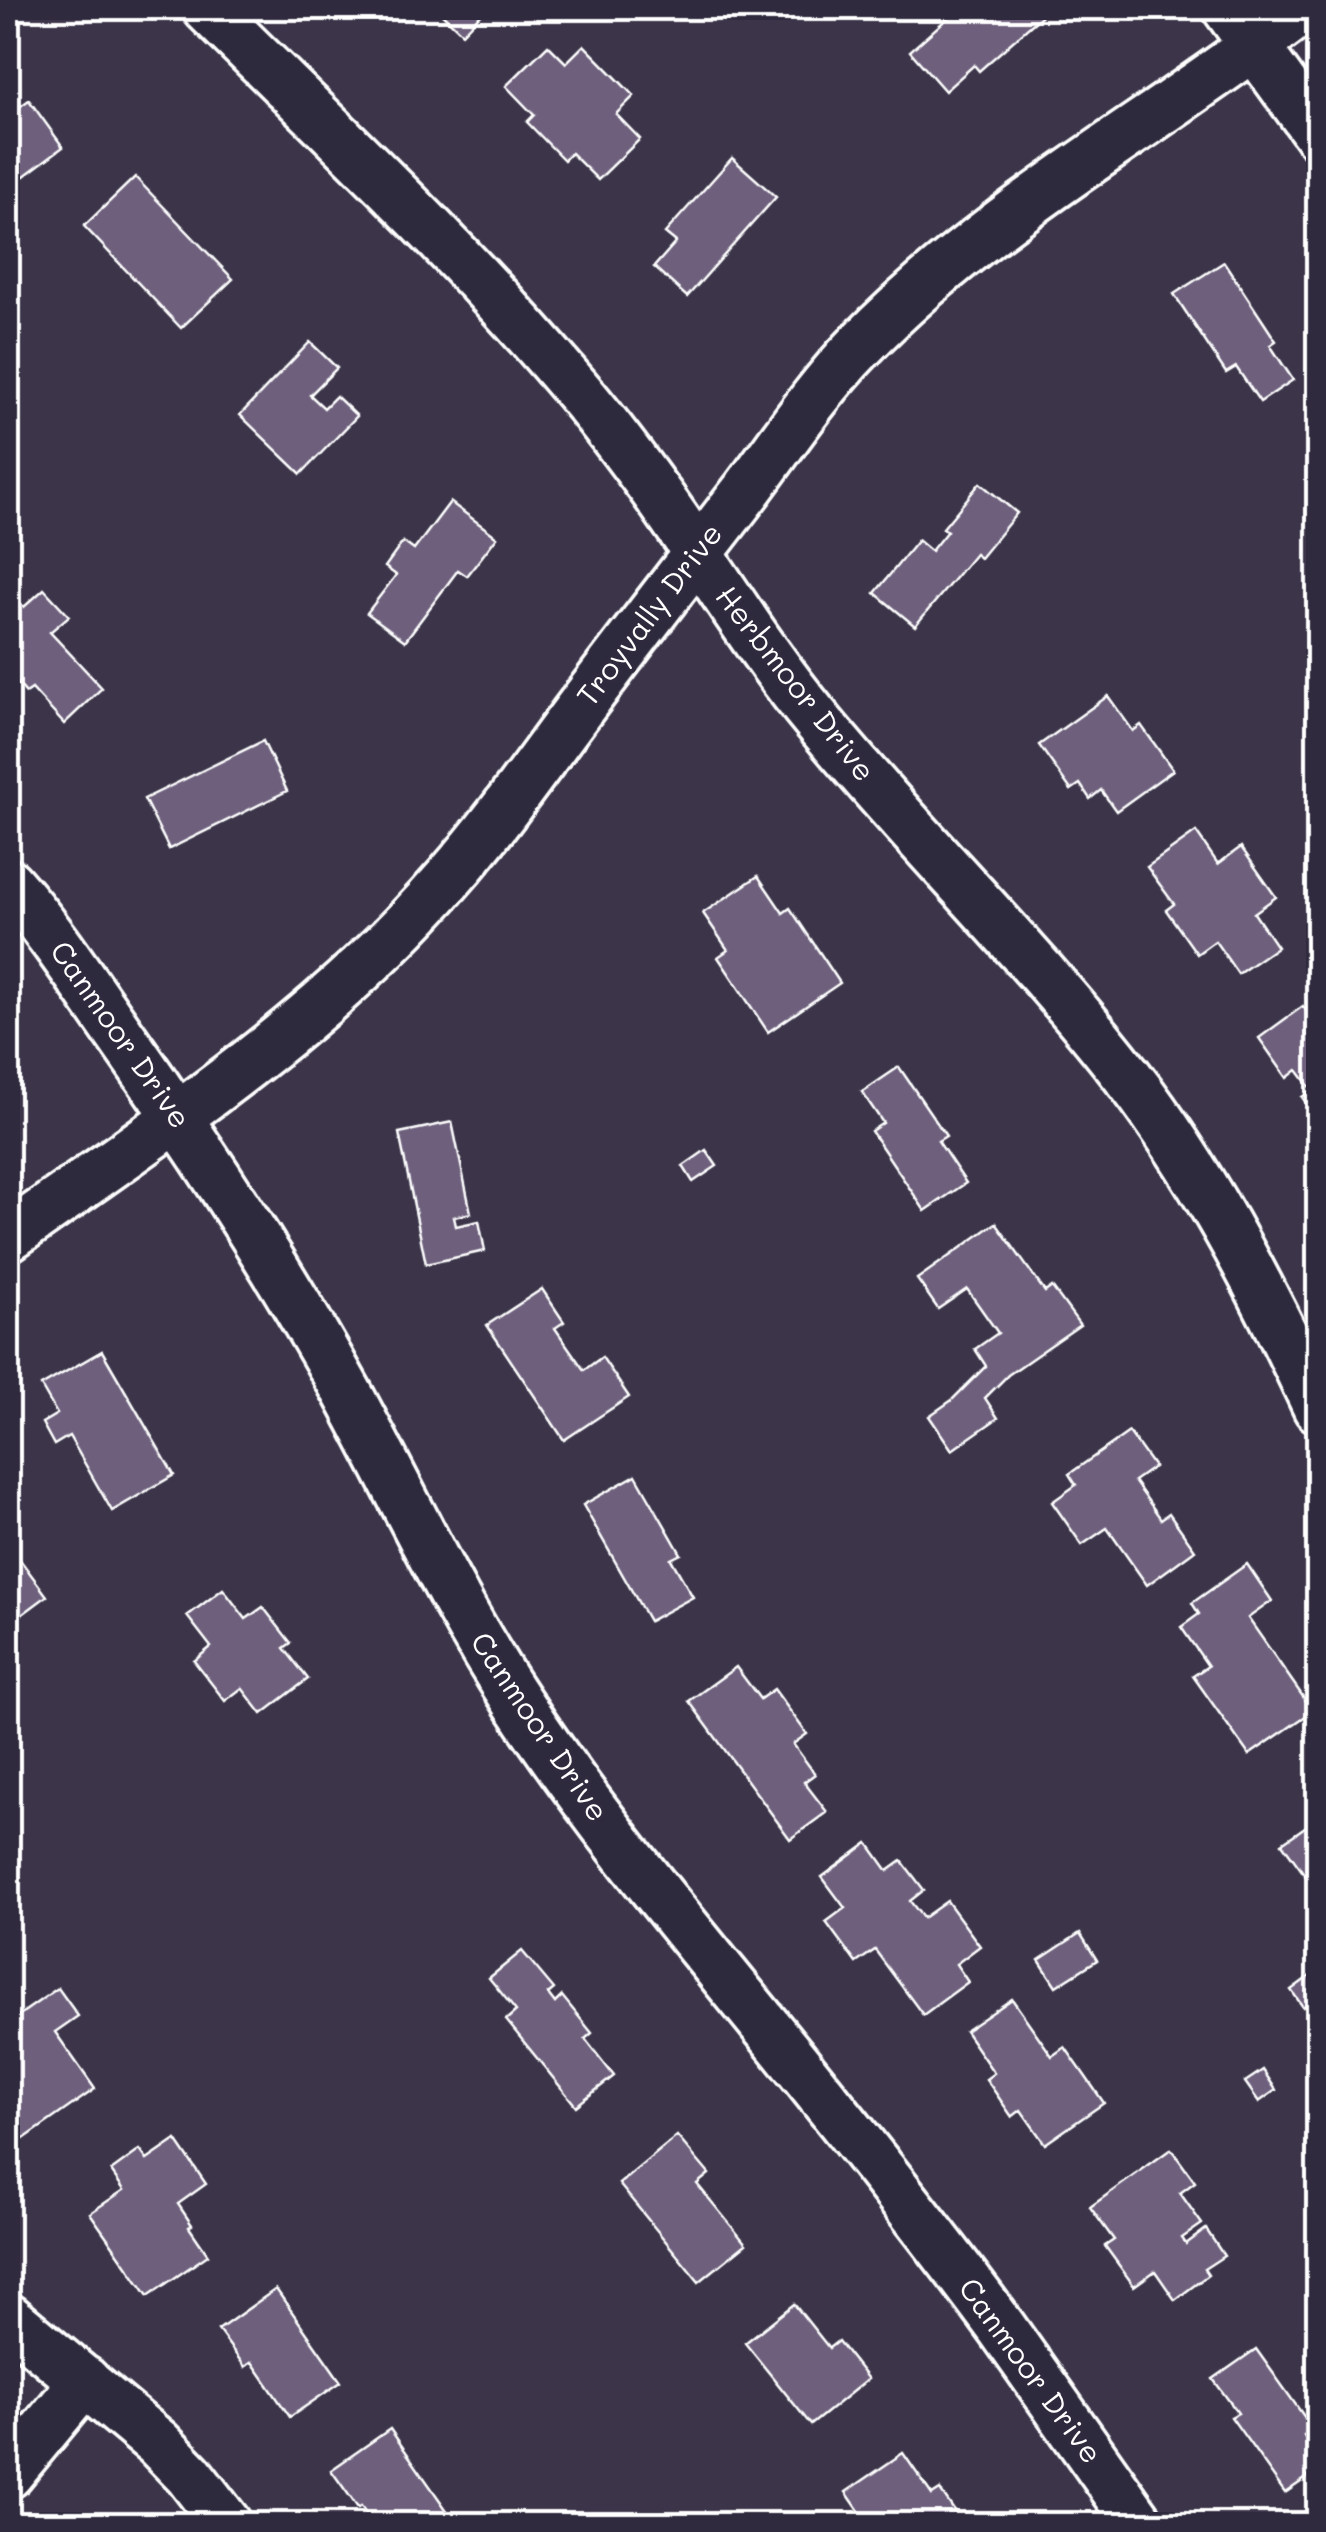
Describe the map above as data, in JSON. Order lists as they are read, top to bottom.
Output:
{
  "streets": {
    "street": ["Troyvally Drive", "Herbmoor Drive", "Canmoor Drive"]
  },
  "crossings": [
    ["Troyvally Drive", "Herbmoor Drive"],
    ["Troyvally Drive", "Canmoor Drive"]
  ]
}
